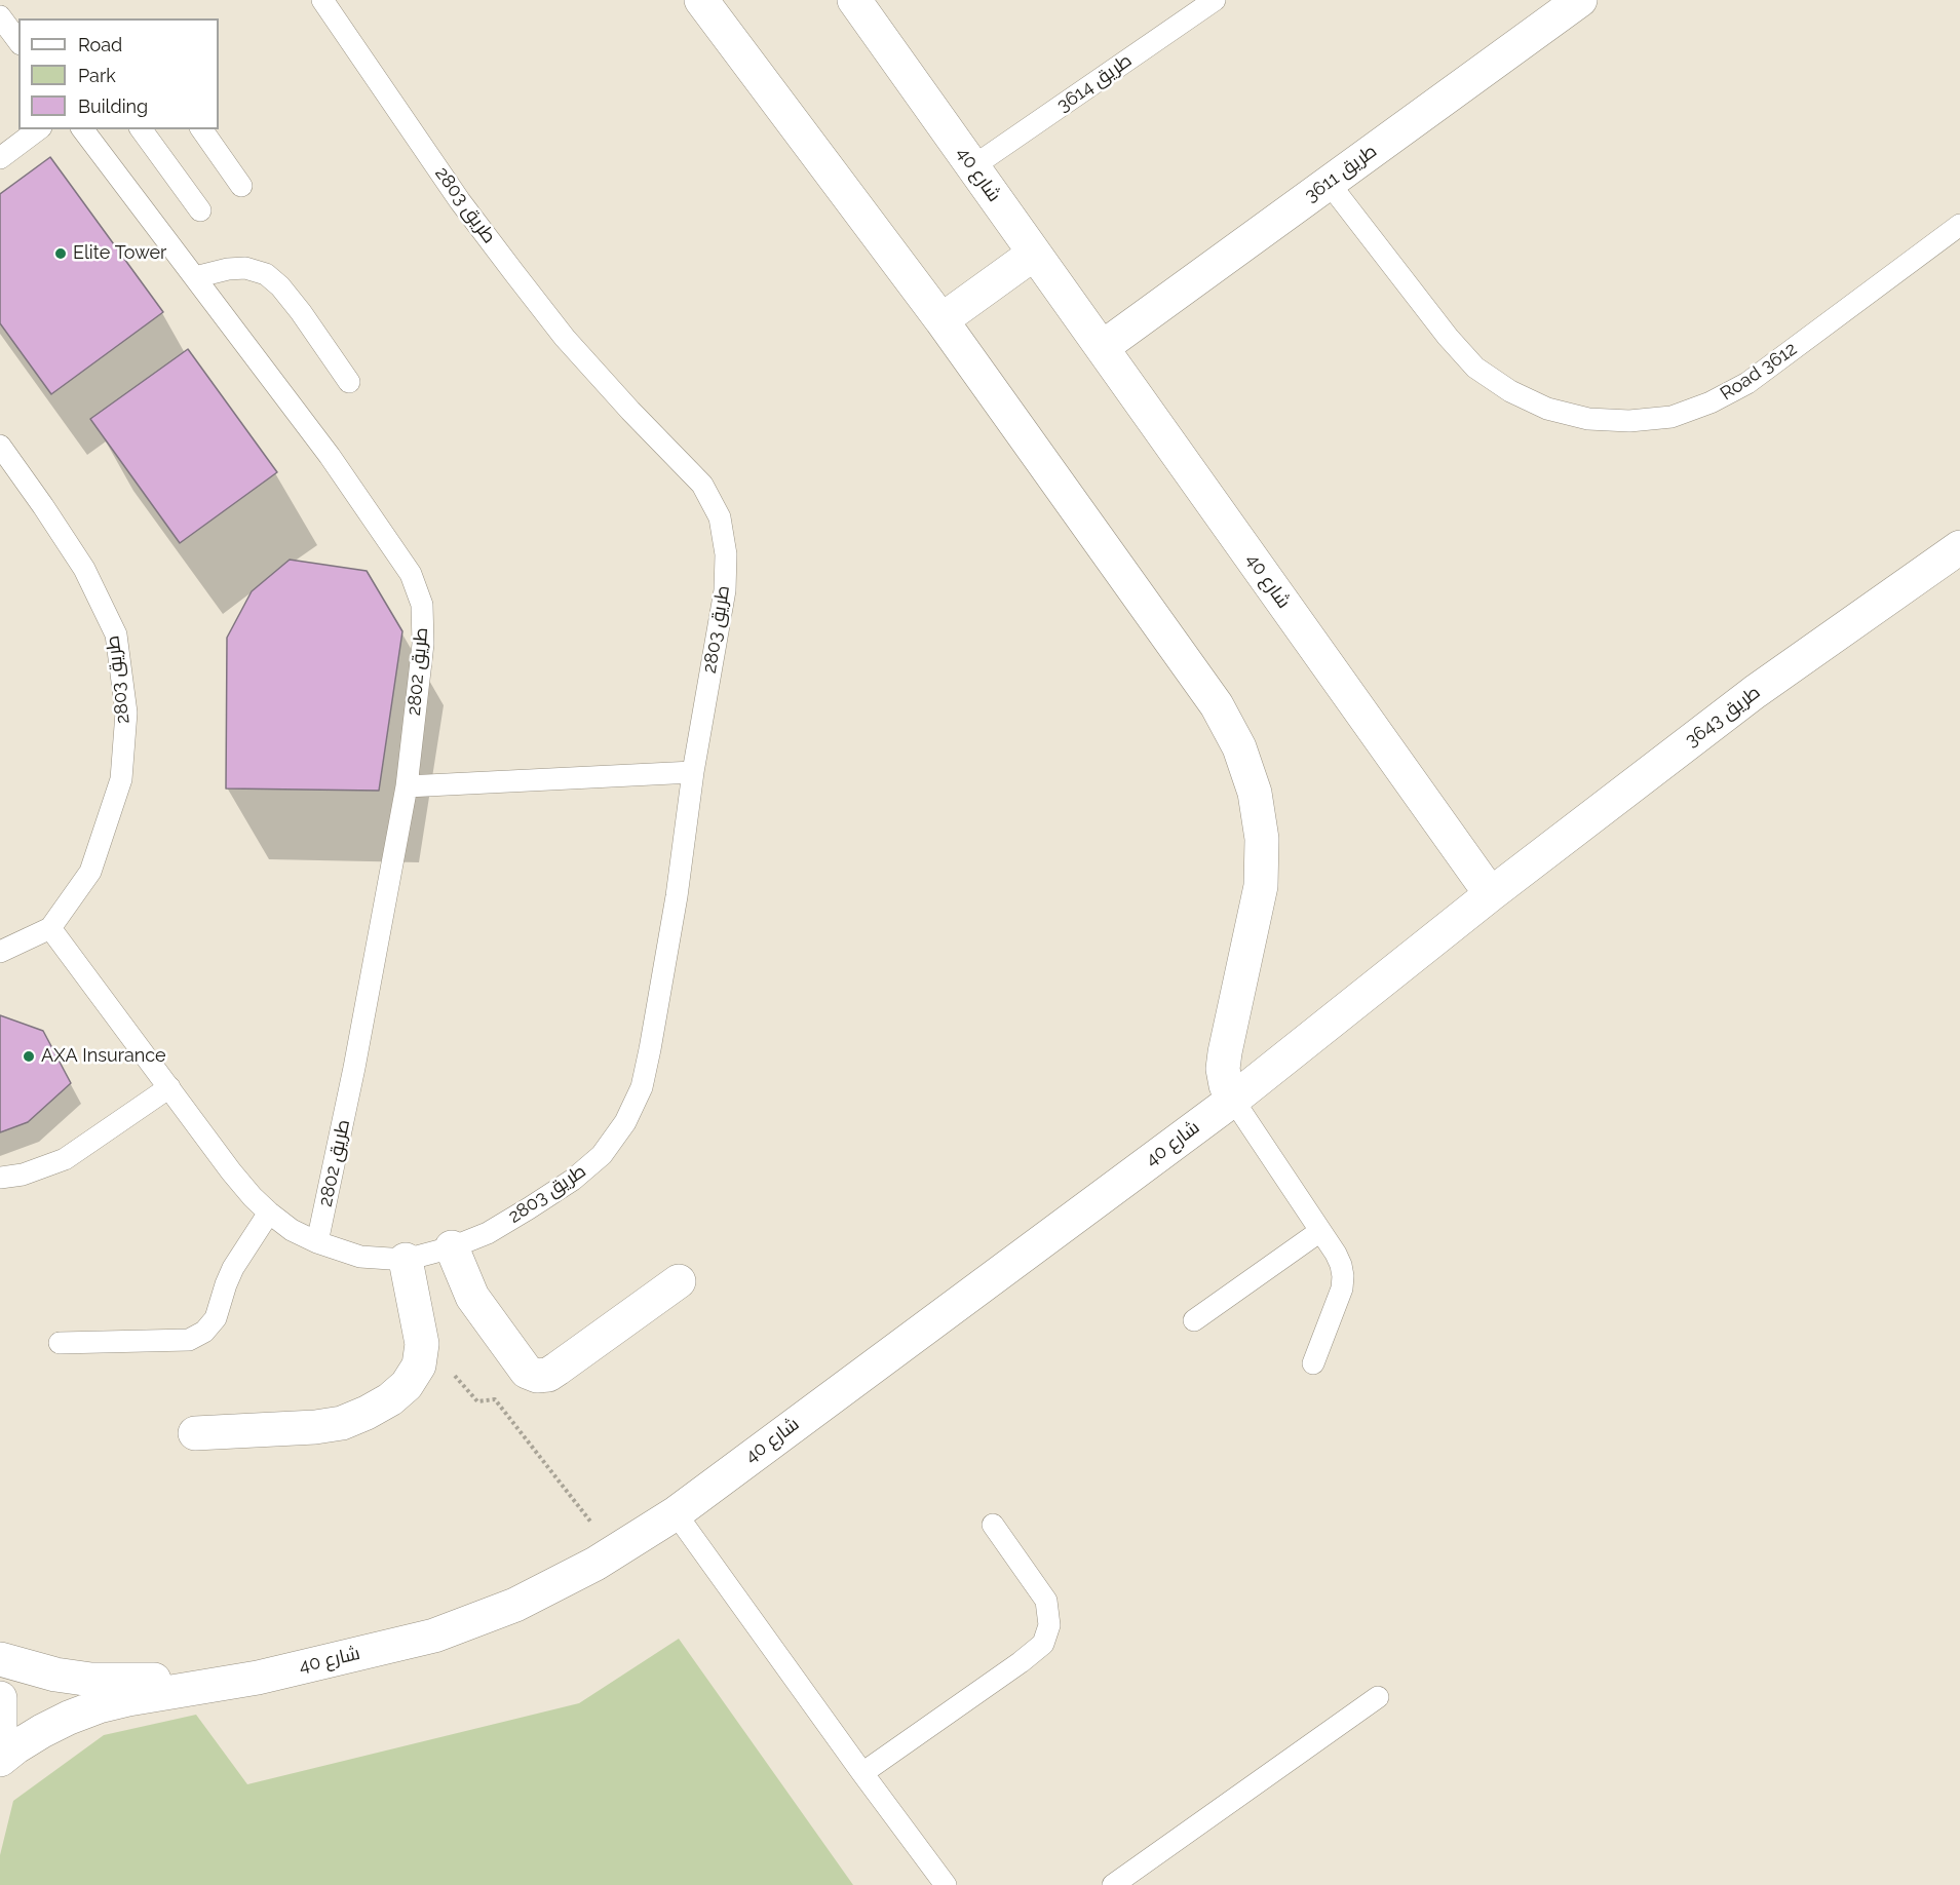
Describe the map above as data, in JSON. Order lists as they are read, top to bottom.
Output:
{
  "streets": {
    "street": ["طريق 3611", "شارع 40", "طريق 3643"],
    "lane": [
      "طريق 3614",
      "طريق 2803",
      "Road 3612",
      "طريق 2802"
    ]
  },
  "crossings": [
    ["طريق 3614", "شارع 40"],
    ["طريق 3611", "شارع 40"],
    ["طريق 3611", "Road 3612"],
    ["شارع 40", "طريق 3643"],
    ["طريق 2803", "طريق 2802"]
  ],
  "places": ["Elite Tower", "AXA Insurance"],
  "legend": ["Road", "Park", "Building"]
}
